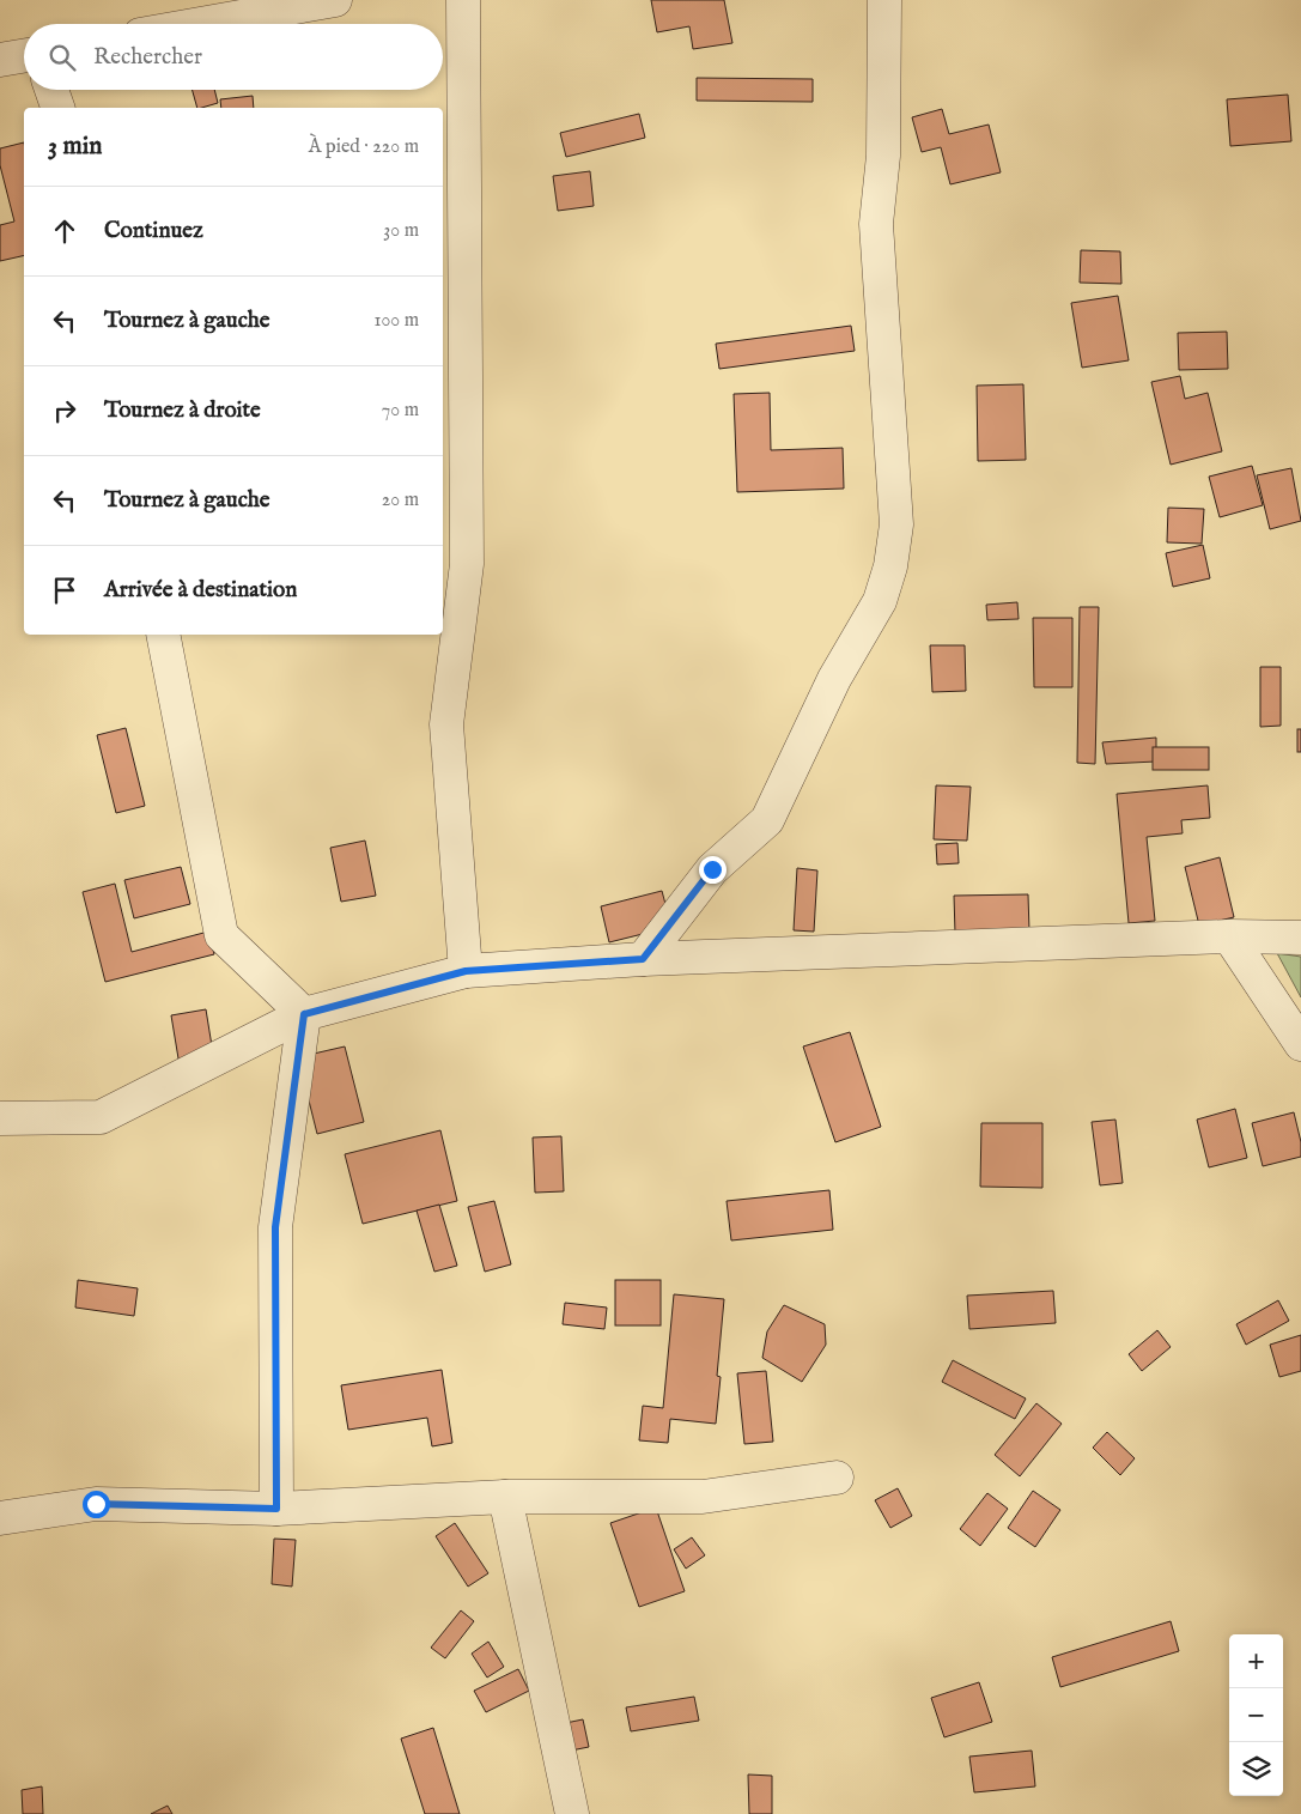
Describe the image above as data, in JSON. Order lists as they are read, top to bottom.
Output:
{
  "page": {
    "search": "Rechercher",
    "heading": ["3 min", "À pied · 220 m"],
    "list": [
      ["Continuez", "30 m"],
      ["Tournez à gauche", "100 m"],
      ["Tournez à droite", "70 m"],
      ["Tournez à gauche", "20 m"],
      "Arrivée à destination"
    ],
    "map_buttons": ["+", "−"]
  }
}
